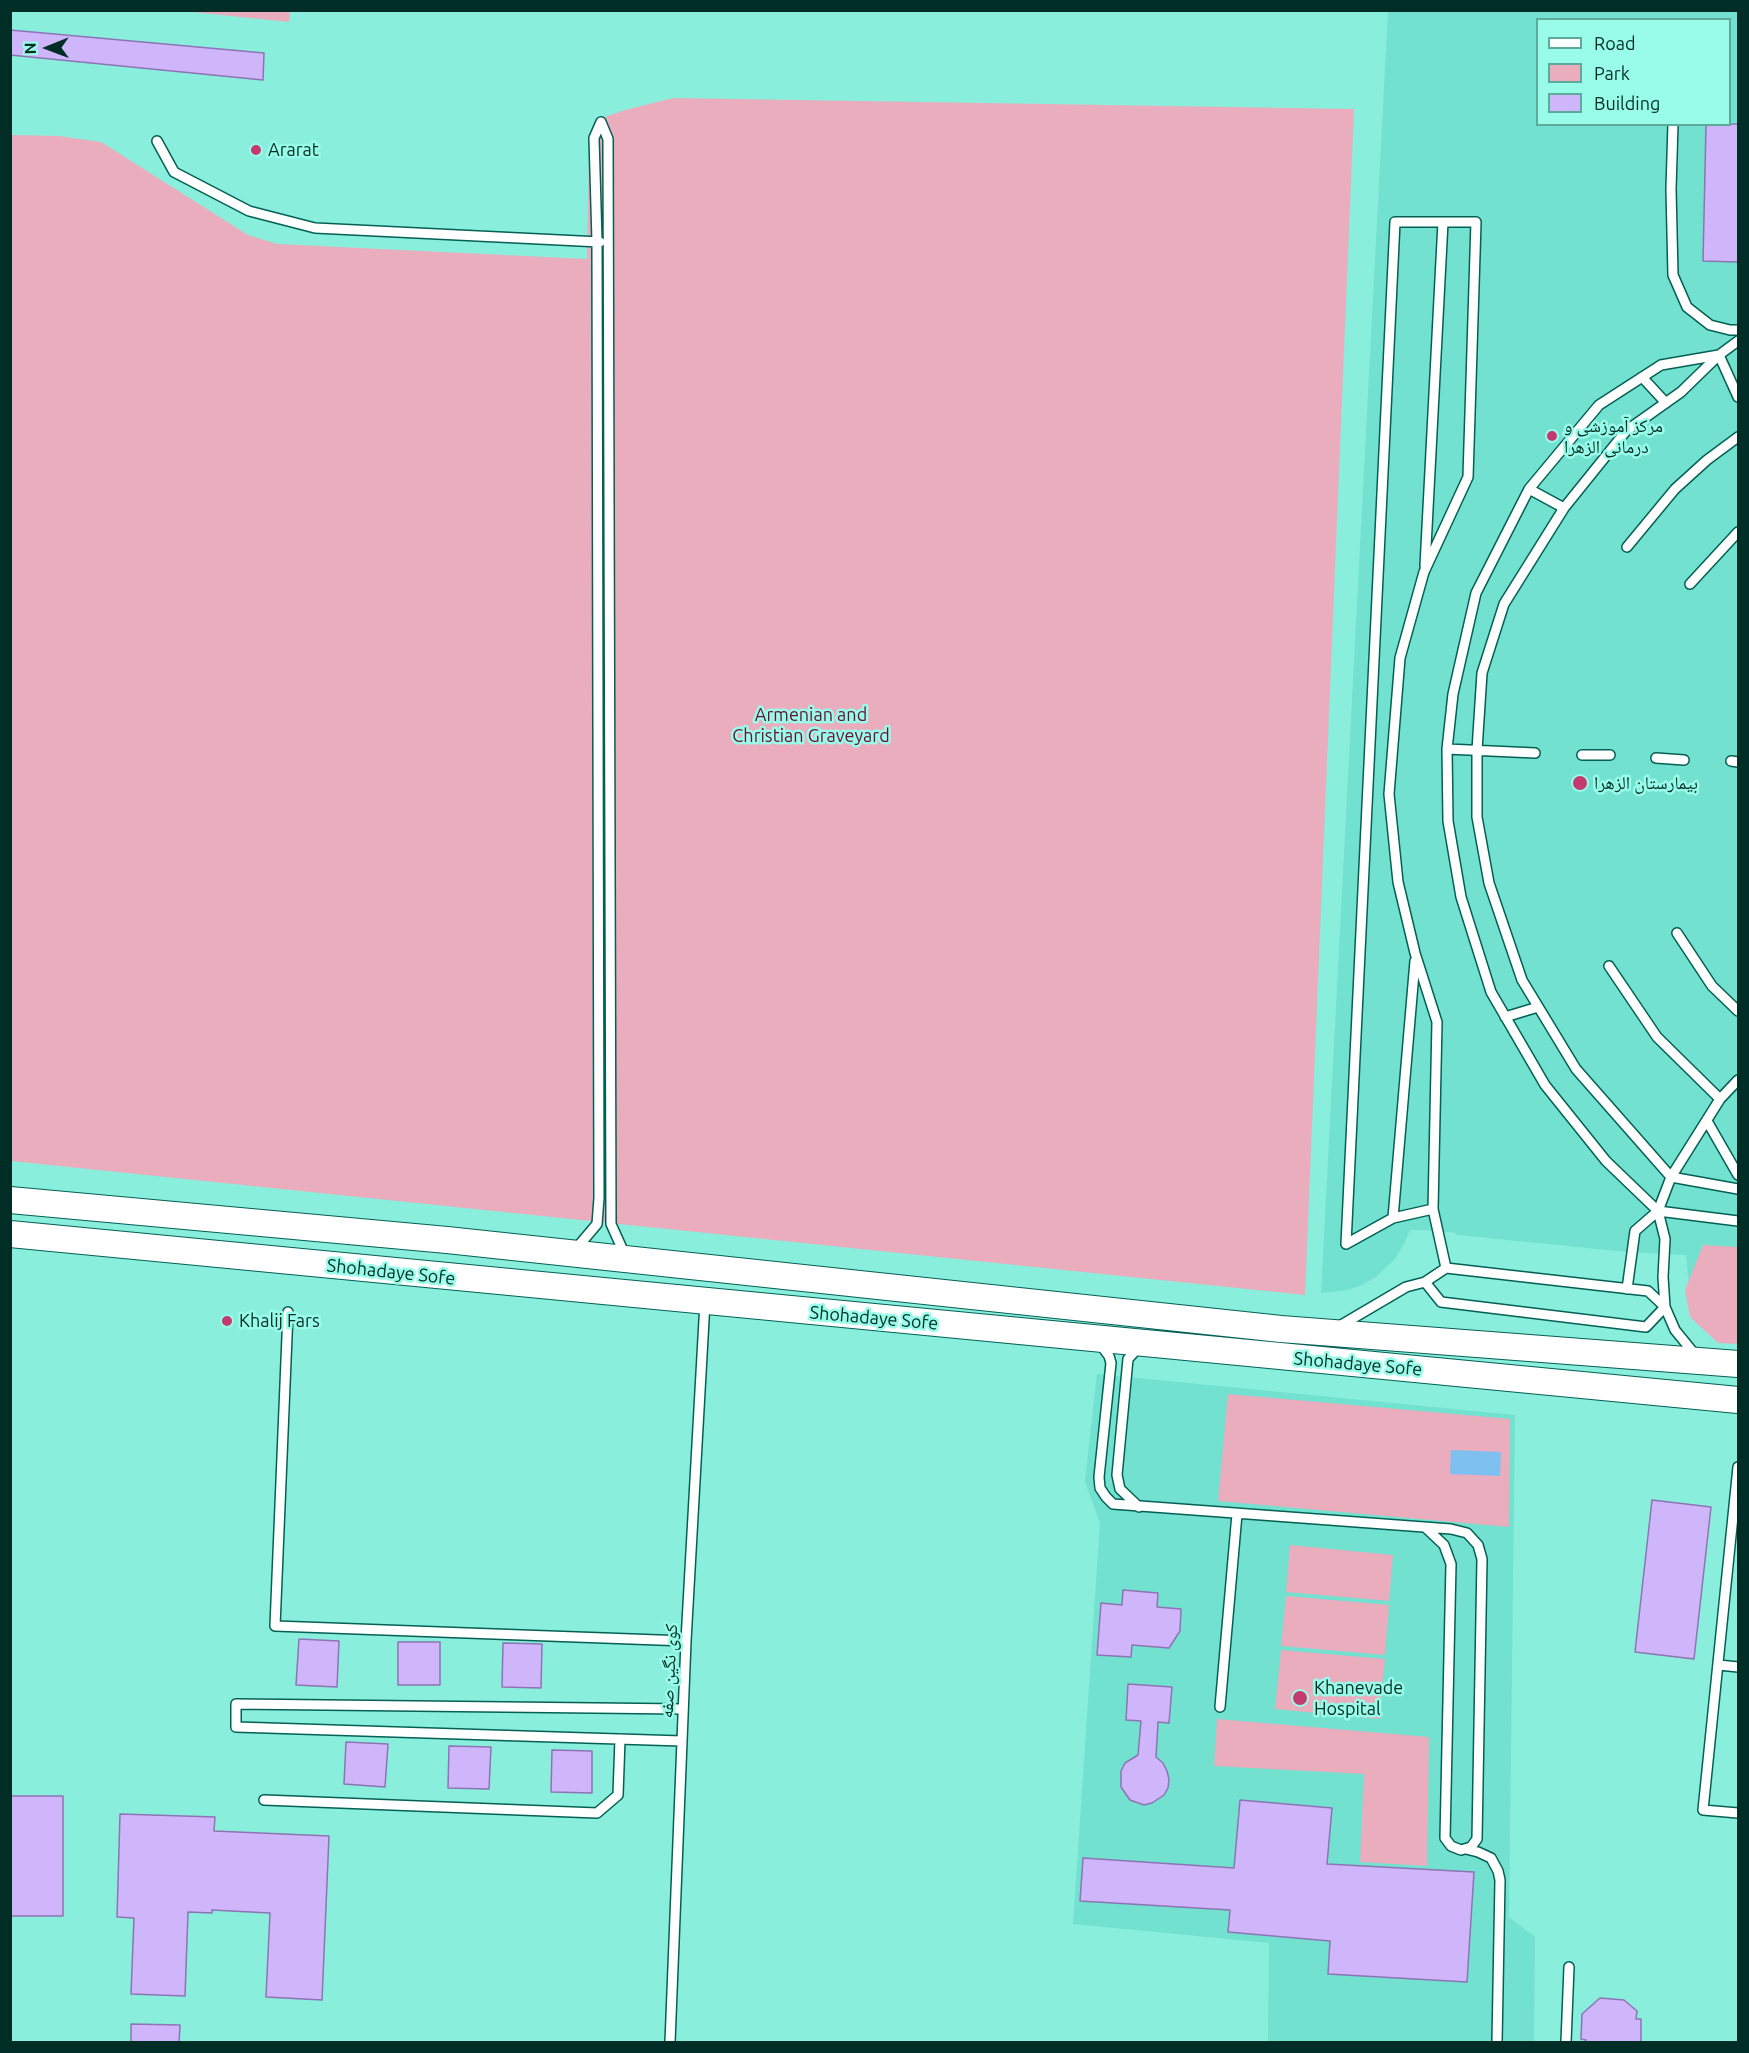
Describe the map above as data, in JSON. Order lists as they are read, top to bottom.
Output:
{
  "streets": {
    "main road": ["Shohadaye Sofe"],
    "lane": ["کوی نگین صفه"]
  },
  "crossings": [
    ["Shohadaye Sofe", "کوی نگین صفه"]
  ],
  "parks": ["Armenian and Christian Graveyard"],
  "places": [
    "Ararat",
    "مرکز آموزشی و درمانی الزهرا",
    "بیمارستان الزهرا",
    "Khalij Fars",
    "Khanevade Hospital"
  ],
  "legend": ["Road", "Park", "Building"],
  "north": "left"
}
